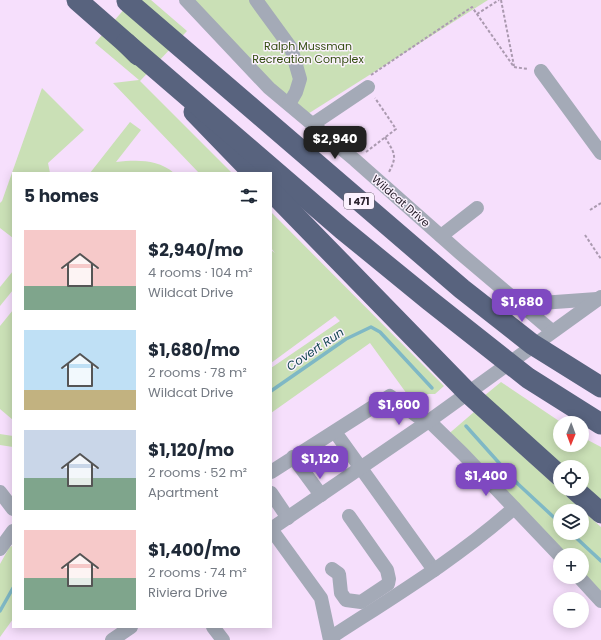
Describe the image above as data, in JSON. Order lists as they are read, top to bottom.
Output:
{
  "streets": {
    "highway": ["I 471"],
    "street": ["Wildcat Drive"]
  },
  "water": ["Covert Run"],
  "parks": ["Ralph Mussman Recreation Complex"],
  "north": "bottom",
  "page": {
    "price": [
      "$2,940",
      "$1,680",
      "$1,600",
      "$1,120",
      "$1,400"
    ],
    "heading": "5 homes",
    "list": [
      {
        "name": "$2,940/mo",
        "note": "4 rooms · 104 m² · Wildcat Drive"
      },
      {
        "name": "$1,680/mo",
        "note": "2 rooms · 78 m² · Wildcat Drive"
      },
      {
        "name": "$1,120/mo",
        "note": "2 rooms · 52 m² · Apartment"
      },
      {
        "name": "$1,400/mo",
        "note": "2 rooms · 74 m² · Riviera Drive"
      }
    ],
    "map_buttons": ["+", "−"]
  }
}
